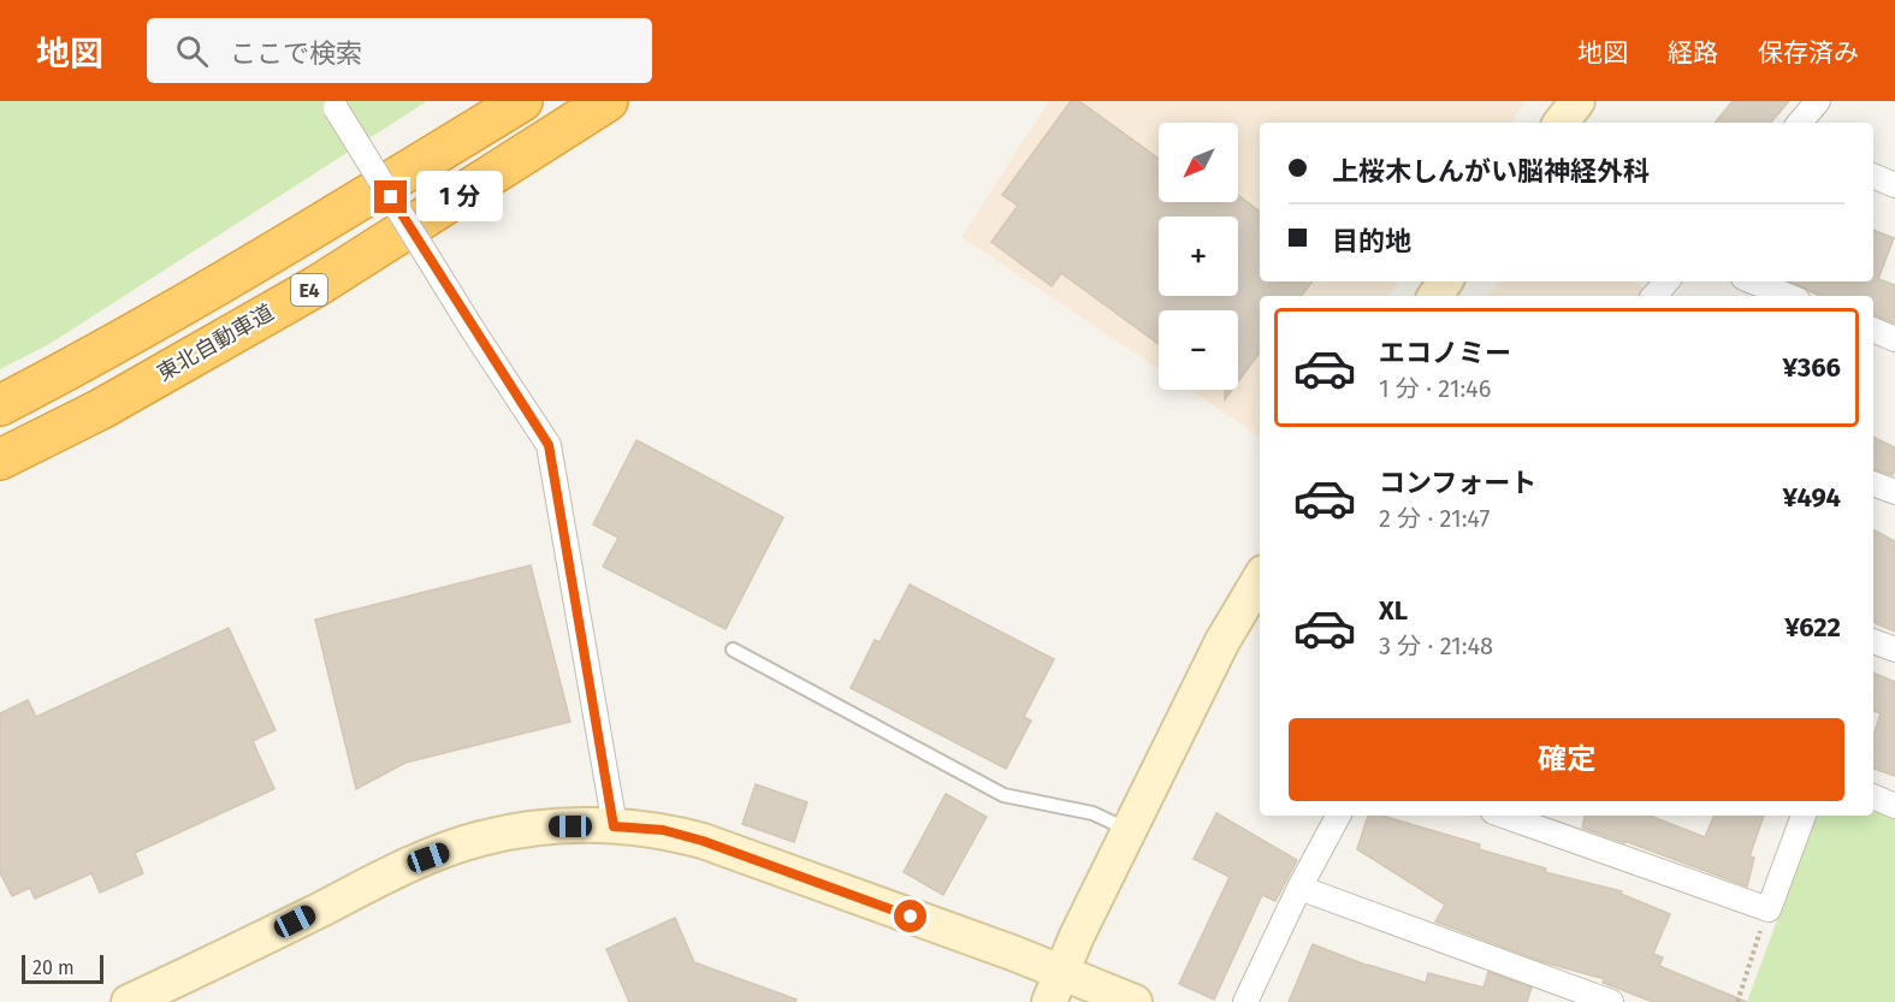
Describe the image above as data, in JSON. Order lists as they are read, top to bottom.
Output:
{
  "streets": {
    "highway": ["E4", "東北自動車道"]
  },
  "scale_bar": "20 m",
  "north": "bottom left",
  "page": {
    "header": "地図",
    "search": "ここで検索",
    "nav": ["地図", "経路", "保存済み"],
    "map_buttons": ["+", "−"],
    "banner": ["上桜木しんがい脳神経外科", "目的地"],
    "bubble": "1 分",
    "list": [
      {
        "name": "エコノミー",
        "note": "1 分 · 21:46",
        "value": "¥366"
      },
      {
        "name": "コンフォート",
        "note": "2 分 · 21:47",
        "value": "¥494"
      },
      {
        "name": "XL",
        "note": "3 分 · 21:48",
        "value": "¥622"
      }
    ],
    "buttons": "確定",
    "scale": "20 m"
  }
}
